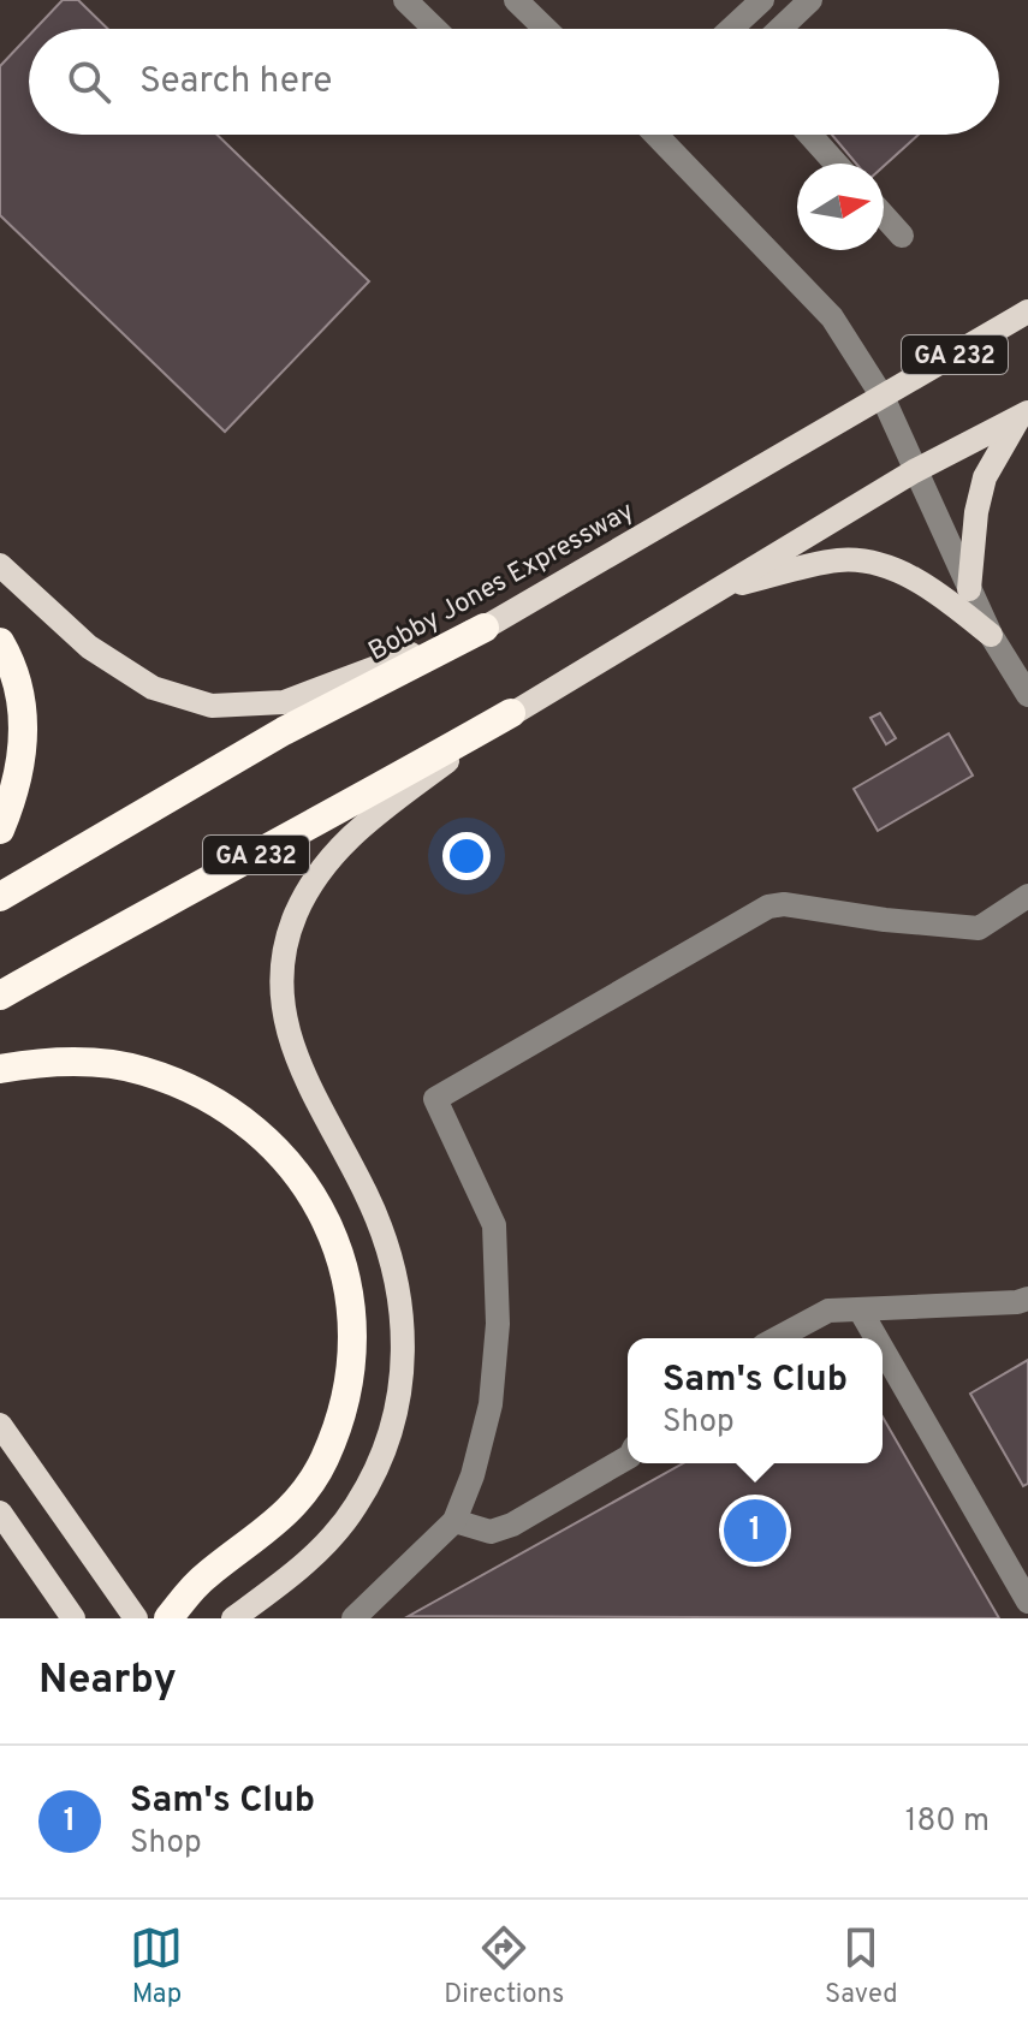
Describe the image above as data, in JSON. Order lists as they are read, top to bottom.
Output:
{
  "streets": {
    "highway": ["GA 232", "Bobby Jones Expressway"]
  },
  "north": "right",
  "page": {
    "search": "Search here",
    "popup": ["Sam's Club", "Shop"],
    "pins": "1",
    "heading": "Nearby",
    "list": [
      {
        "mark": "1",
        "name": "Sam's Club",
        "note": "Shop",
        "value": "180 m"
      }
    ],
    "nav": ["Map", "Directions", "Saved"]
  }
}
